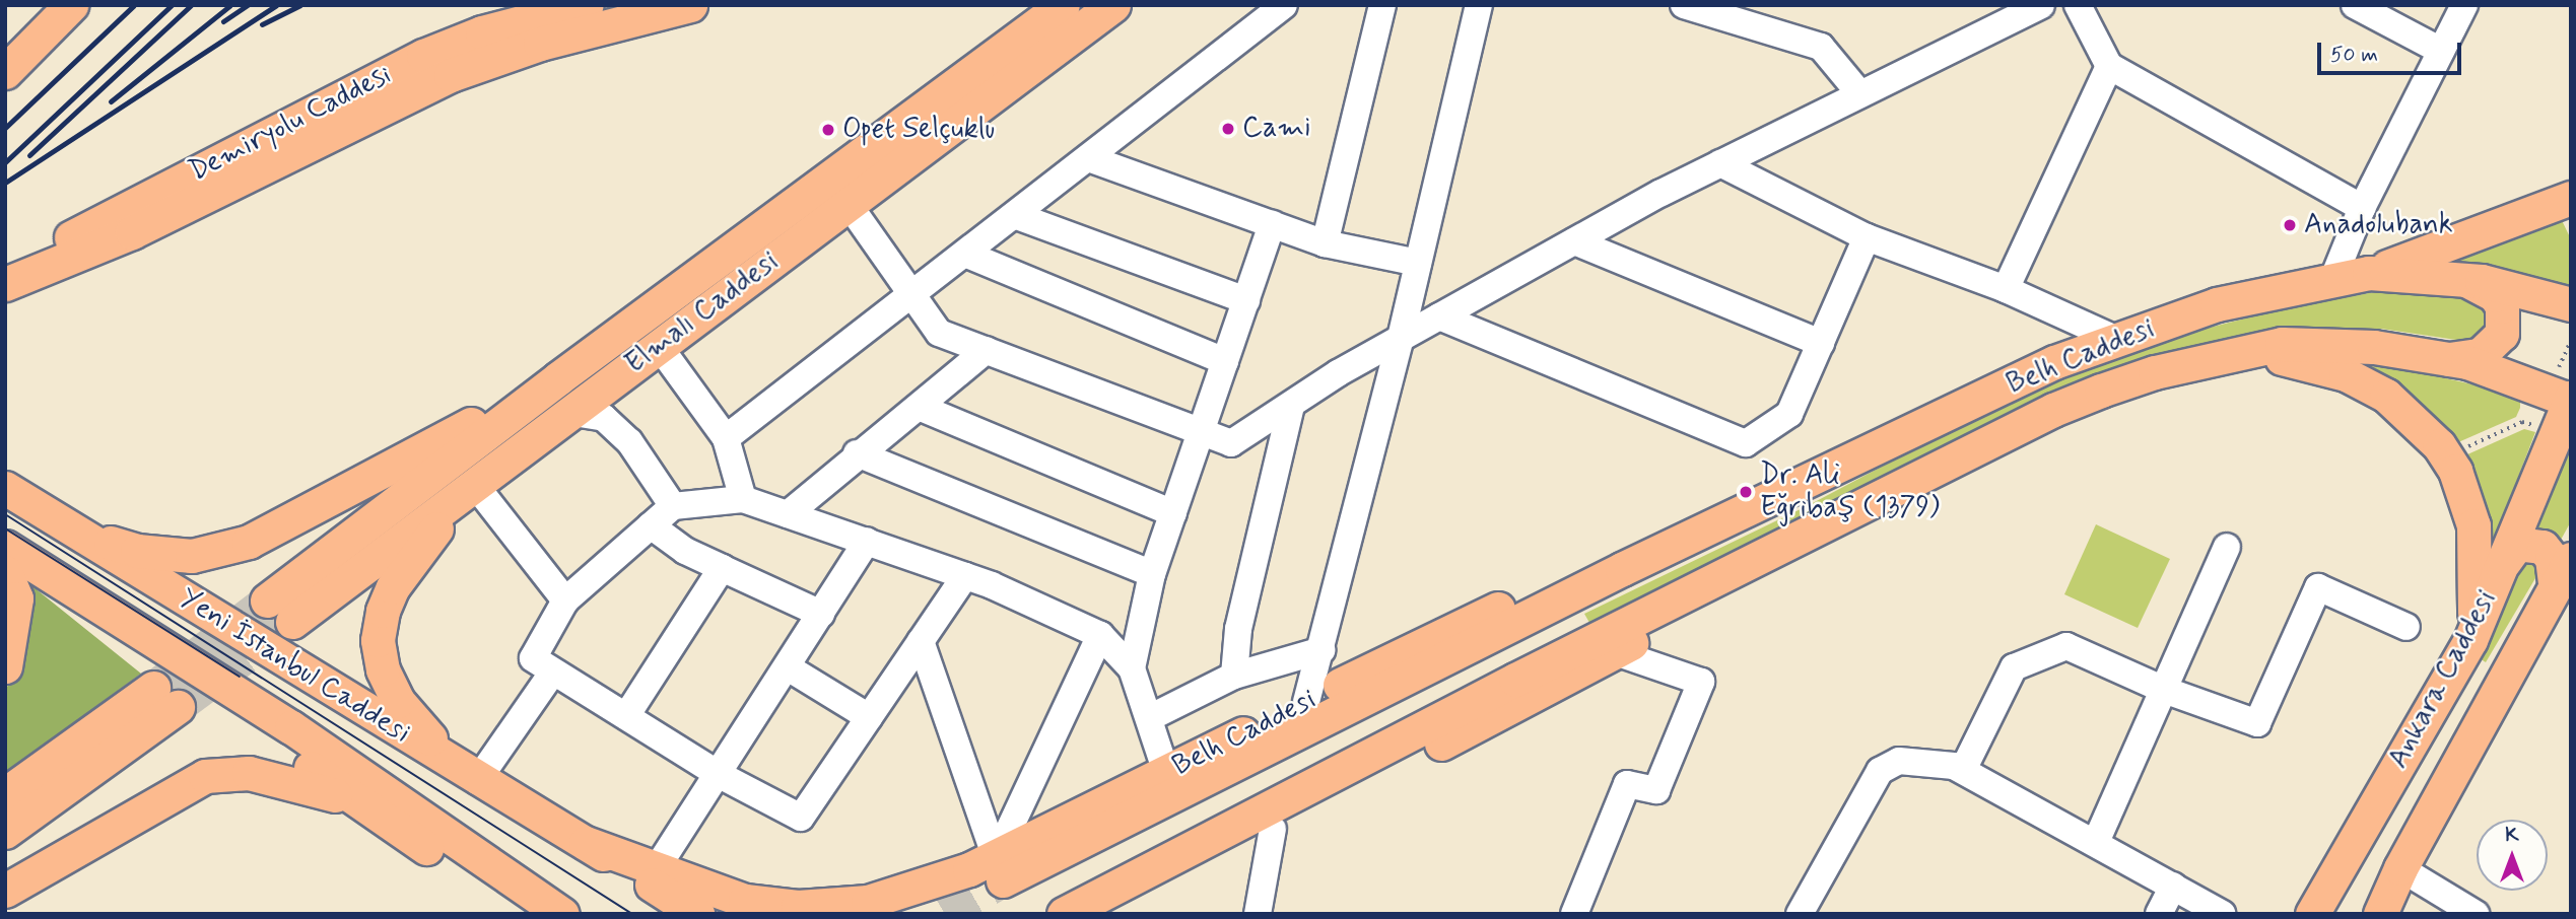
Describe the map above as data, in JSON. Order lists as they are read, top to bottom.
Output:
{
  "streets": {
    "main road": [
      "Demiryolu Caddesi",
      "Elmalı Caddesi",
      "Belh Caddesi",
      "Yeni İstanbul Caddesi",
      "Ankara Caddesi"
    ]
  },
  "crossings": [
    ["Belh Caddesi", "Yeni İstanbul Caddesi"],
    ["Belh Caddesi", "Ankara Caddesi"]
  ],
  "places": [
    "Cami",
    "Opet Selçuklu",
    "Anadolubank",
    "Dr. Ali Eğribaş (1379)"
  ],
  "scale_bar": "50 m",
  "north": "top"
}
